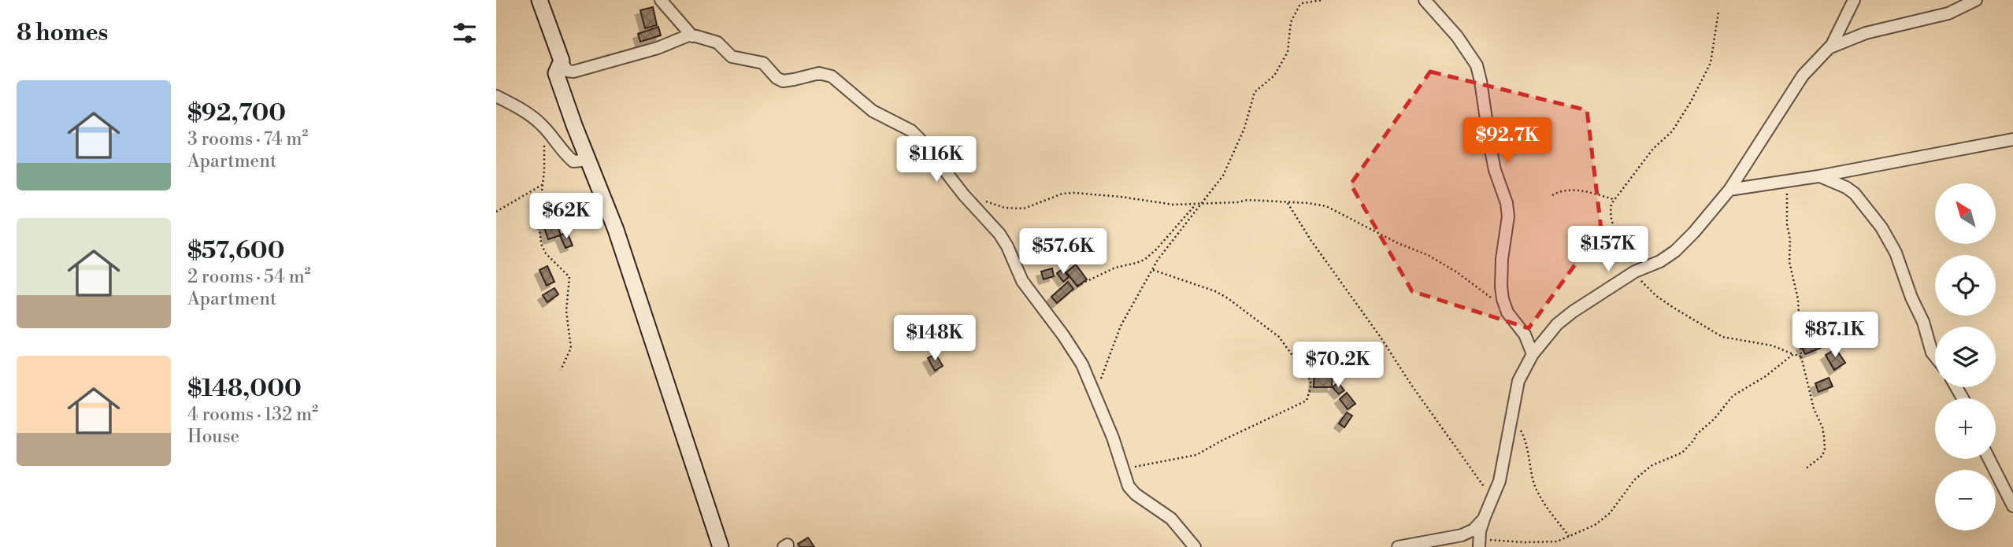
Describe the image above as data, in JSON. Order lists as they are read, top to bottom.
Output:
{
  "north": "top left",
  "page": {
    "heading": "8 homes",
    "list": [
      {
        "name": "$92,700",
        "note": "3 rooms · 74 m² · Apartment"
      },
      {
        "name": "$57,600",
        "note": "2 rooms · 54 m² · Apartment"
      },
      {
        "name": "$148,000",
        "note": "4 rooms · 132 m² · House"
      }
    ],
    "price": [
      "$92.7K",
      "$116K",
      "$62K",
      "$157K",
      "$57.6K",
      "$87.1K",
      "$148K",
      "$70.2K"
    ],
    "map_buttons": ["+", "−"]
  }
}
